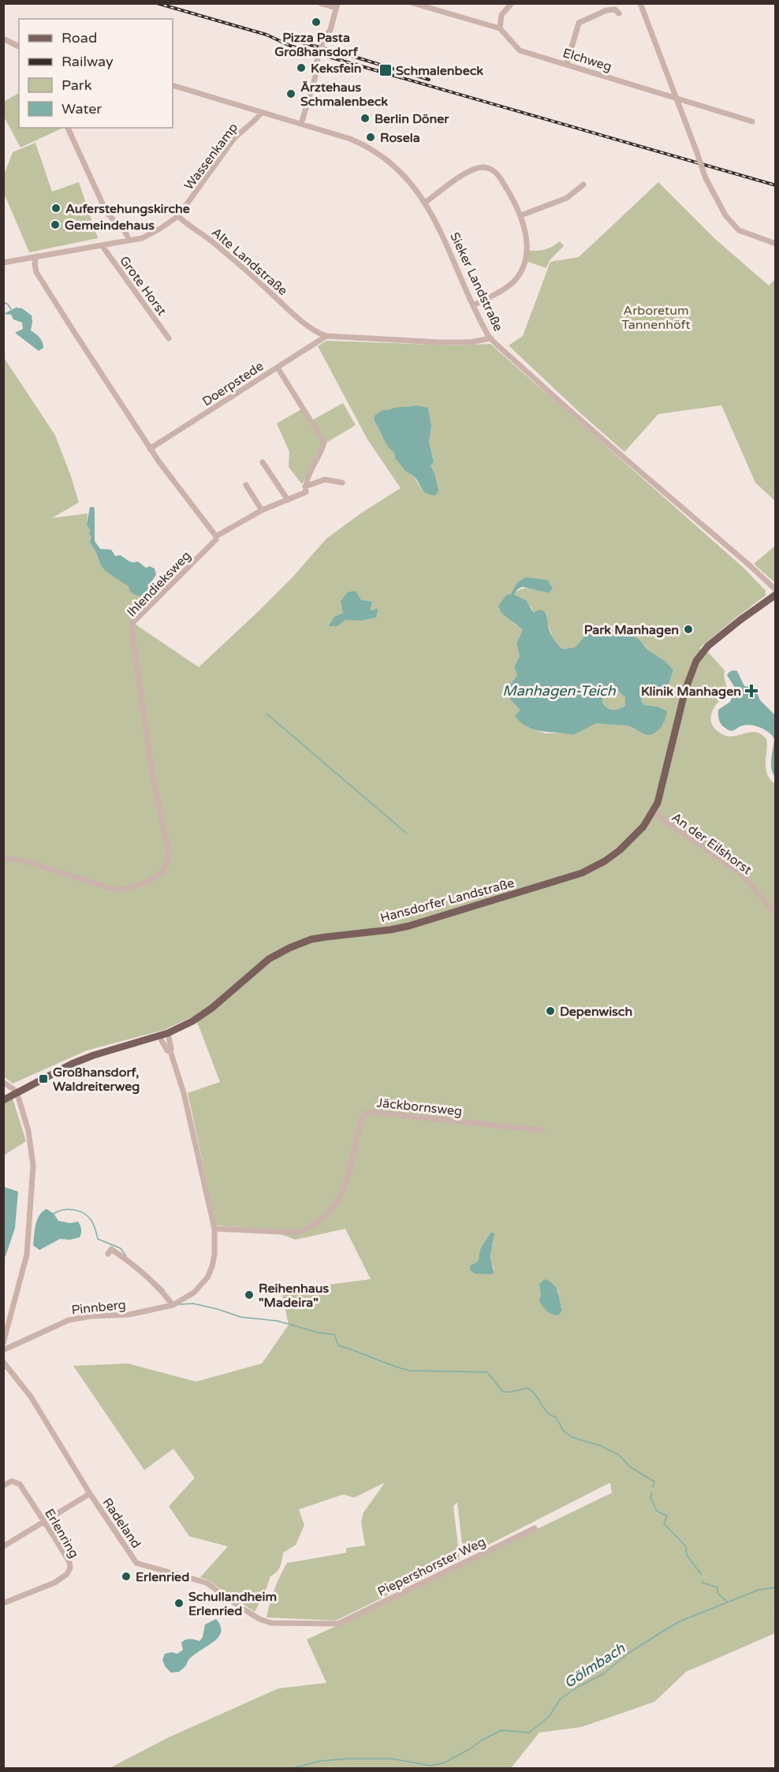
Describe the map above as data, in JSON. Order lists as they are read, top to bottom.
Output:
{
  "streets": {
    "main road": ["Hansdorfer Landstraße"],
    "street": [
      "Elchweg",
      "Wassenkamp",
      "Alte Landstraße",
      "Sieker Landstraße",
      "Grote Horst",
      "Doerpstede",
      "Ihlendieksweg",
      "An der Eilshorst",
      "Jäckbornsweg",
      "Pinnberg",
      "Radeland",
      "Erlenring",
      "Piepershorster Weg"
    ]
  },
  "crossings": [
    ["Wassenkamp", "Alte Landstraße"],
    ["Wassenkamp", "Sieker Landstraße"],
    ["Alte Landstraße", "Sieker Landstraße"],
    ["Alte Landstraße", "Doerpstede"],
    ["An der Eilshorst", "Hansdorfer Landstraße"],
    ["Jäckbornsweg", "Pinnberg"],
    ["Radeland", "Piepershorster Weg"]
  ],
  "water": ["Manhagen-Teich", "Gölmbach"],
  "parks": ["Arboretum Tannenhöft"],
  "places": {
    "other": [
      "Pizza Pasta Großhansdorf",
      "Keksfein",
      "Ärztehaus Schmalenbeck",
      "Berlin Döner",
      "Rosela",
      "Auferstehungskirche",
      "Gemeindehaus",
      "Park Manhagen",
      "Depenwisch",
      "Reihenhaus \"Madeira\"",
      "Erlenried",
      "Schullandheim Erlenried"
    ],
    "transit": ["Schmalenbeck", "Großhansdorf, Waldreiterweg"],
    "health": ["Klinik Manhagen"]
  },
  "legend": [
    "Road",
    "Railway",
    "Park",
    "Water"
  ]
}
